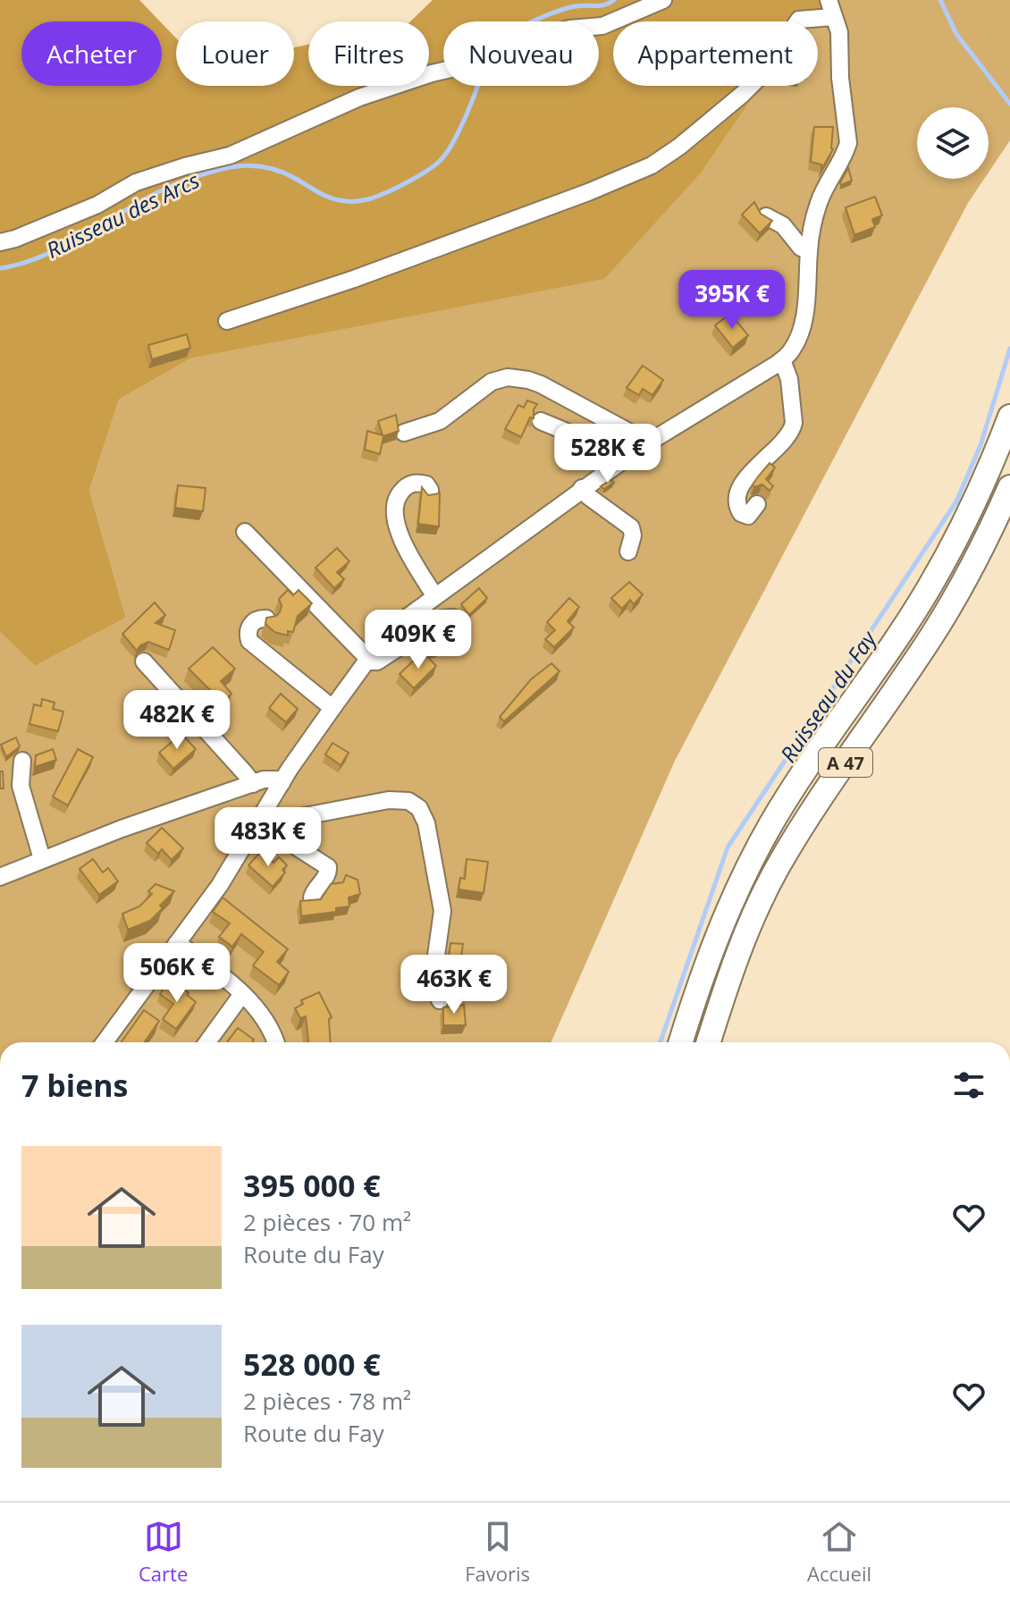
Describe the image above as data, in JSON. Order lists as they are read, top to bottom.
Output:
{
  "streets": {
    "highway": ["A 47"]
  },
  "water": ["Ruisseau des Arcs", "Ruisseau du Fay"],
  "page": {
    "chip": [
      "Acheter",
      "Louer",
      "Filtres",
      "Nouveau",
      "Appartement"
    ],
    "price": [
      "395K €",
      "528K €",
      "409K €",
      "482K €",
      "483K €",
      "506K €",
      "463K €"
    ],
    "heading": "7 biens",
    "list": [
      {
        "name": "395 000 €",
        "note": "2 pièces · 70 m² · Route du Fay"
      },
      {
        "name": "528 000 €",
        "note": "2 pièces · 78 m² · Route du Fay"
      }
    ],
    "tabs": ["Carte", "Favoris", "Accueil"]
  }
}
